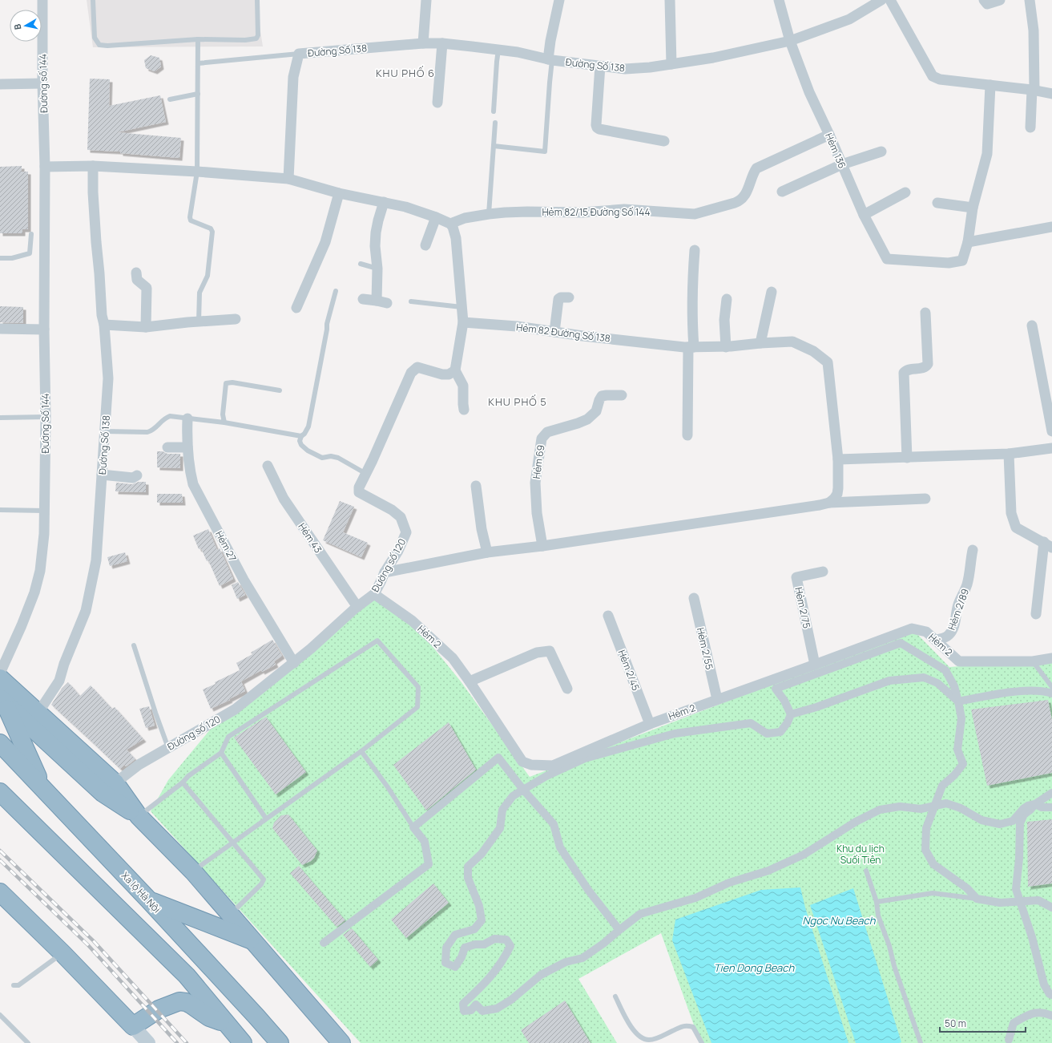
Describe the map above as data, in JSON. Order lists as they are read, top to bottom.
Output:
{
  "streets": {
    "highway": ["Xa lộ Hà Nội"],
    "street": [
      "Đường Số 138",
      "Đường số 144",
      "Hẻm 136",
      "Hẻm 82/15 Đường Số 144",
      "Hẻm 82 Đường Số 138",
      "Đường Số 144",
      "Hẻm 69",
      "Hẻm 43",
      "Hẻm 27",
      "Đường số 120",
      "Hẻm 2/75",
      "Hẻm 2/89",
      "Hẻm 2",
      "Hẻm 2/55",
      "Hẻm 2/45"
    ]
  },
  "crossings": [
    ["Đường Số 138", "Hẻm 136"],
    ["Đường số 144", "Đường Số 144"],
    ["Hẻm 136", "Hẻm 82/15 Đường Số 144"],
    ["Hẻm 43", "Đường số 120"],
    ["Hẻm 27", "Đường số 120"],
    ["Đường số 120", "Hẻm 2"],
    ["Hẻm 2/75", "Hẻm 2"],
    ["Hẻm 2/89", "Hẻm 2"],
    ["Hẻm 2", "Hẻm 2/55"],
    ["Hẻm 2", "Hẻm 2/45"]
  ],
  "districts": ["KHU PHỐ 6", "KHU PHỐ 5"],
  "water": ["Ngoc Nu Beach", "Tien Dong Beach"],
  "parks": ["Khu du lịch Suối Tiên"],
  "scale_bar": "50 m",
  "north": "left"
}
